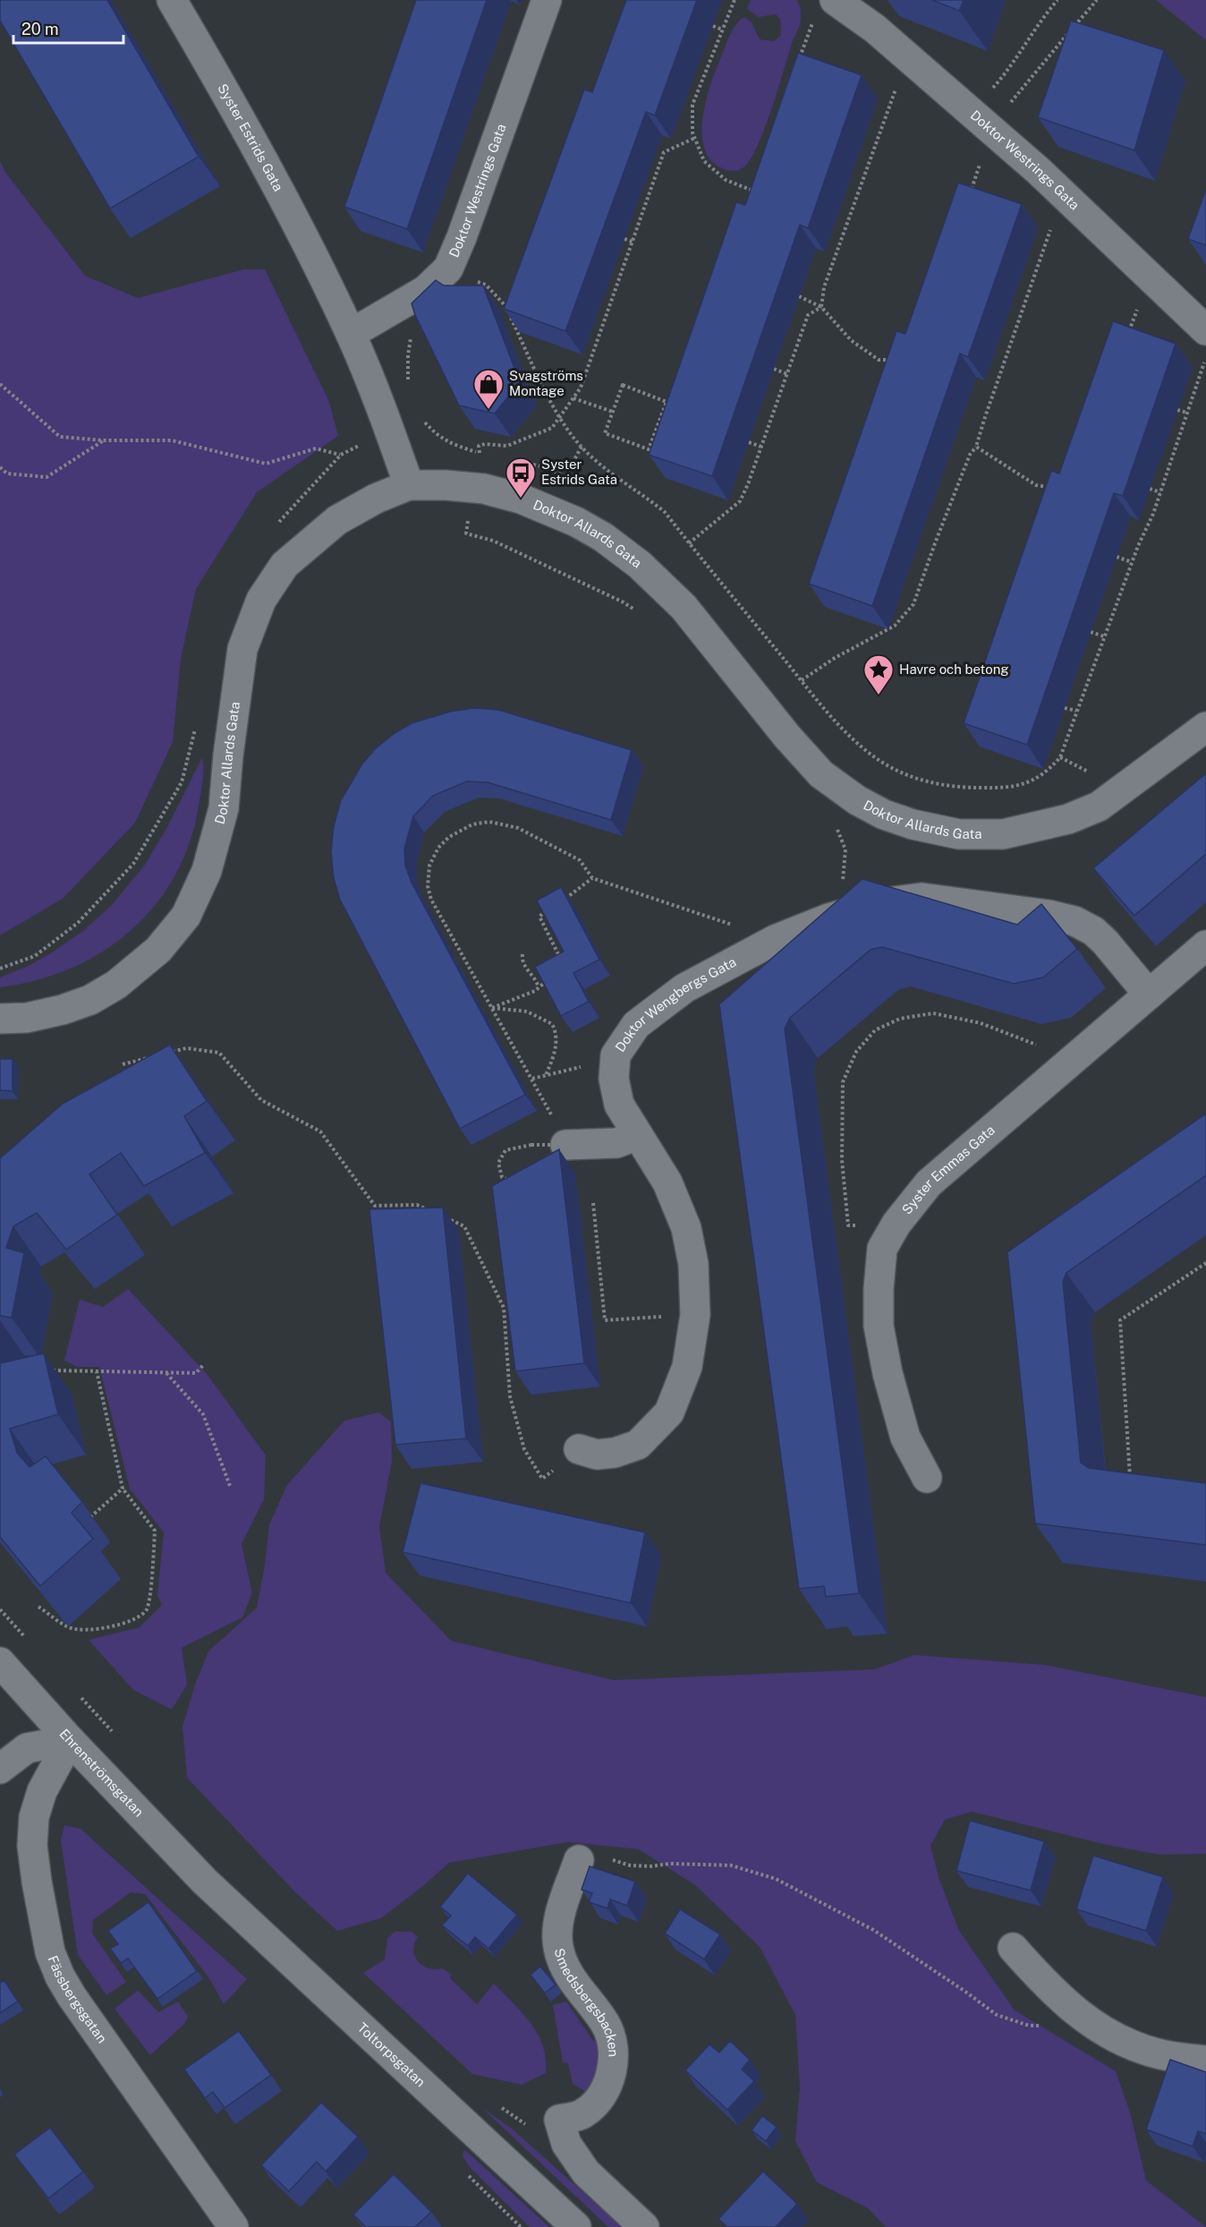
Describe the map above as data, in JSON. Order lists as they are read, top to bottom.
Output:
{
  "streets": {
    "street": [
      "Syster Estrids Gata",
      "Doktor Westrings Gata",
      "Doktor Allards Gata",
      "Doktor Wengbergs Gata",
      "Syster Emmas Gata",
      "Ehrenströmsgatan",
      "Fässbergsgatan",
      "Smedsbergsbacken",
      "Toltorpsgatan"
    ]
  },
  "crossings": [
    ["Syster Estrids Gata", "Doktor Westrings Gata"],
    ["Syster Estrids Gata", "Doktor Allards Gata"],
    ["Doktor Wengbergs Gata", "Syster Emmas Gata"],
    ["Ehrenströmsgatan", "Fässbergsgatan"],
    ["Ehrenströmsgatan", "Toltorpsgatan"]
  ],
  "places": {
    "shop": ["Svagströms Montage"],
    "bus stop": ["Syster Estrids Gata"],
    "place": ["Havre och betong"]
  },
  "scale_bar": "20 m"
}
